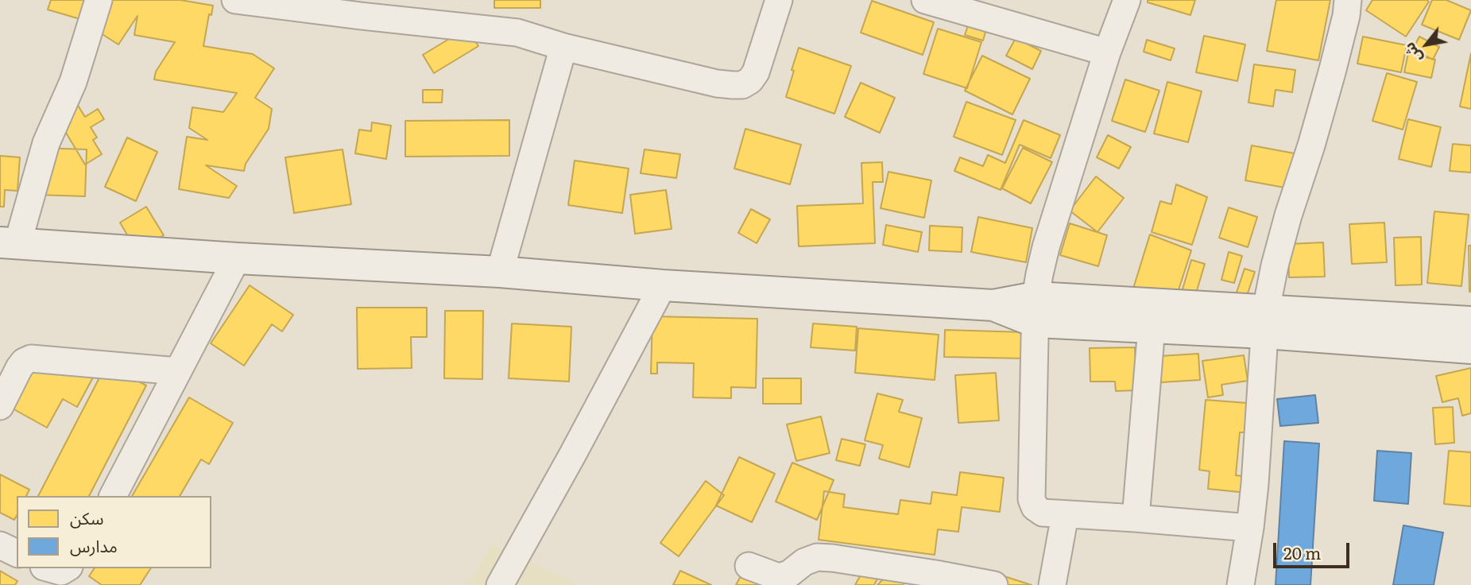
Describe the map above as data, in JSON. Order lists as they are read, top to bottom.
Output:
{
  "legend": ["سكن", "مدارس"],
  "scale_bar": "20 m",
  "north": "bottom left"
}
